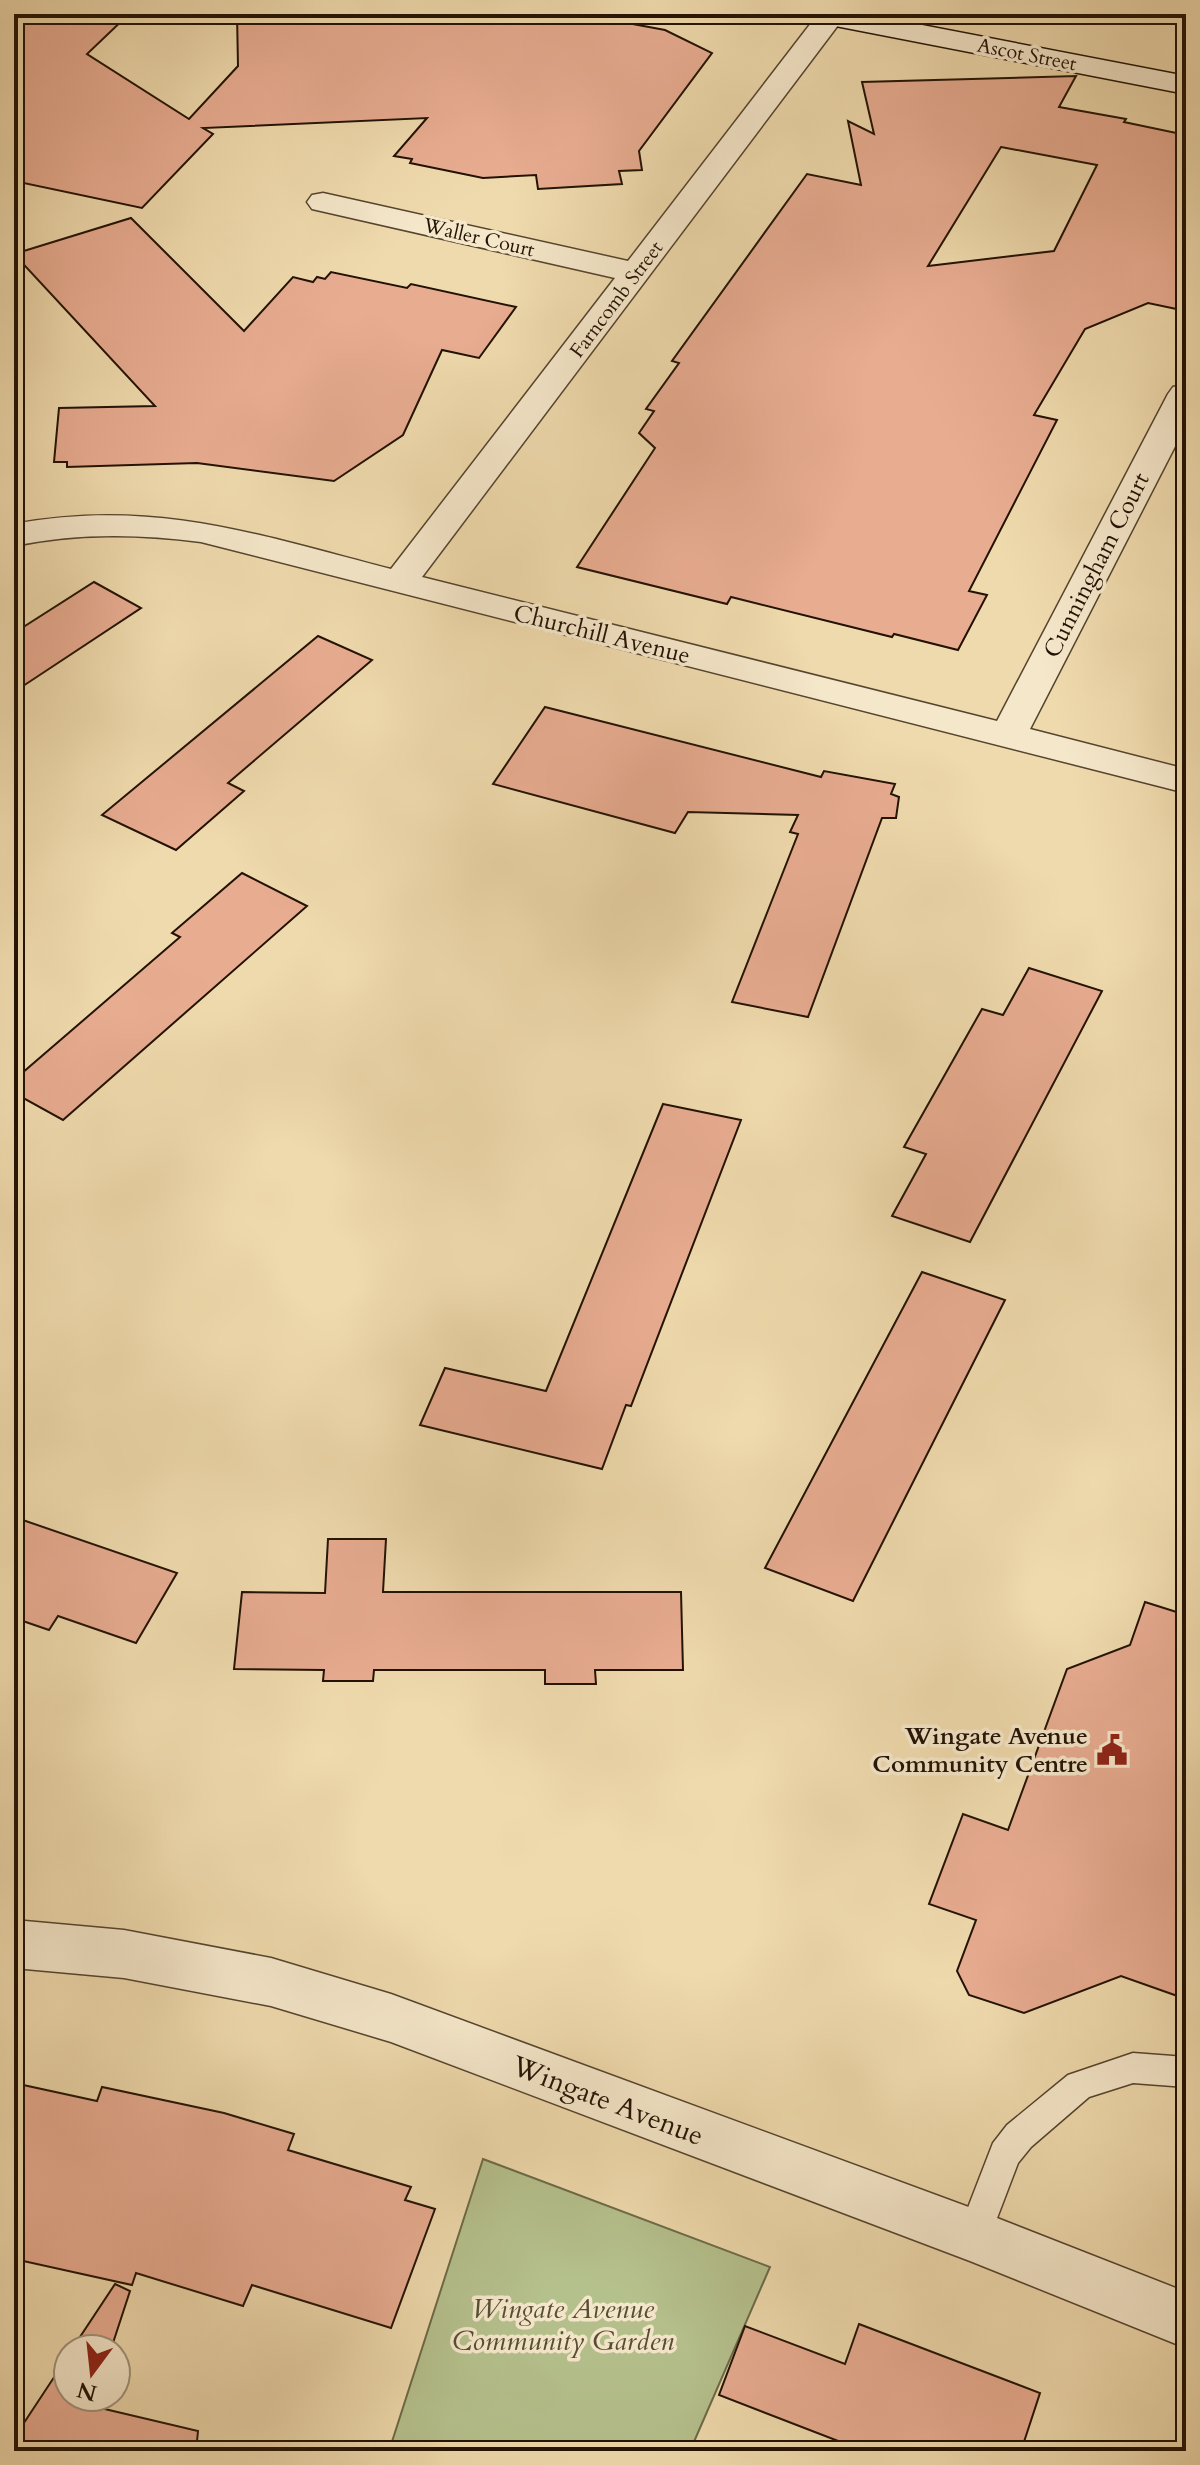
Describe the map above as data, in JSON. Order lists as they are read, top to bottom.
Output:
{
  "streets": {
    "street": [
      "Ascot Street",
      "Waller Court",
      "Farncomb Street",
      "Cunningham Court",
      "Churchill Avenue",
      "Wingate Avenue"
    ]
  },
  "crossings": [
    ["Ascot Street", "Farncomb Street"],
    ["Waller Court", "Farncomb Street"],
    ["Farncomb Street", "Churchill Avenue"],
    ["Cunningham Court", "Churchill Avenue"]
  ],
  "parks": ["Wingate Avenue Community Garden"],
  "places": {
    "public building": ["Wingate Avenue Community Centre"]
  },
  "north": "bottom"
}
